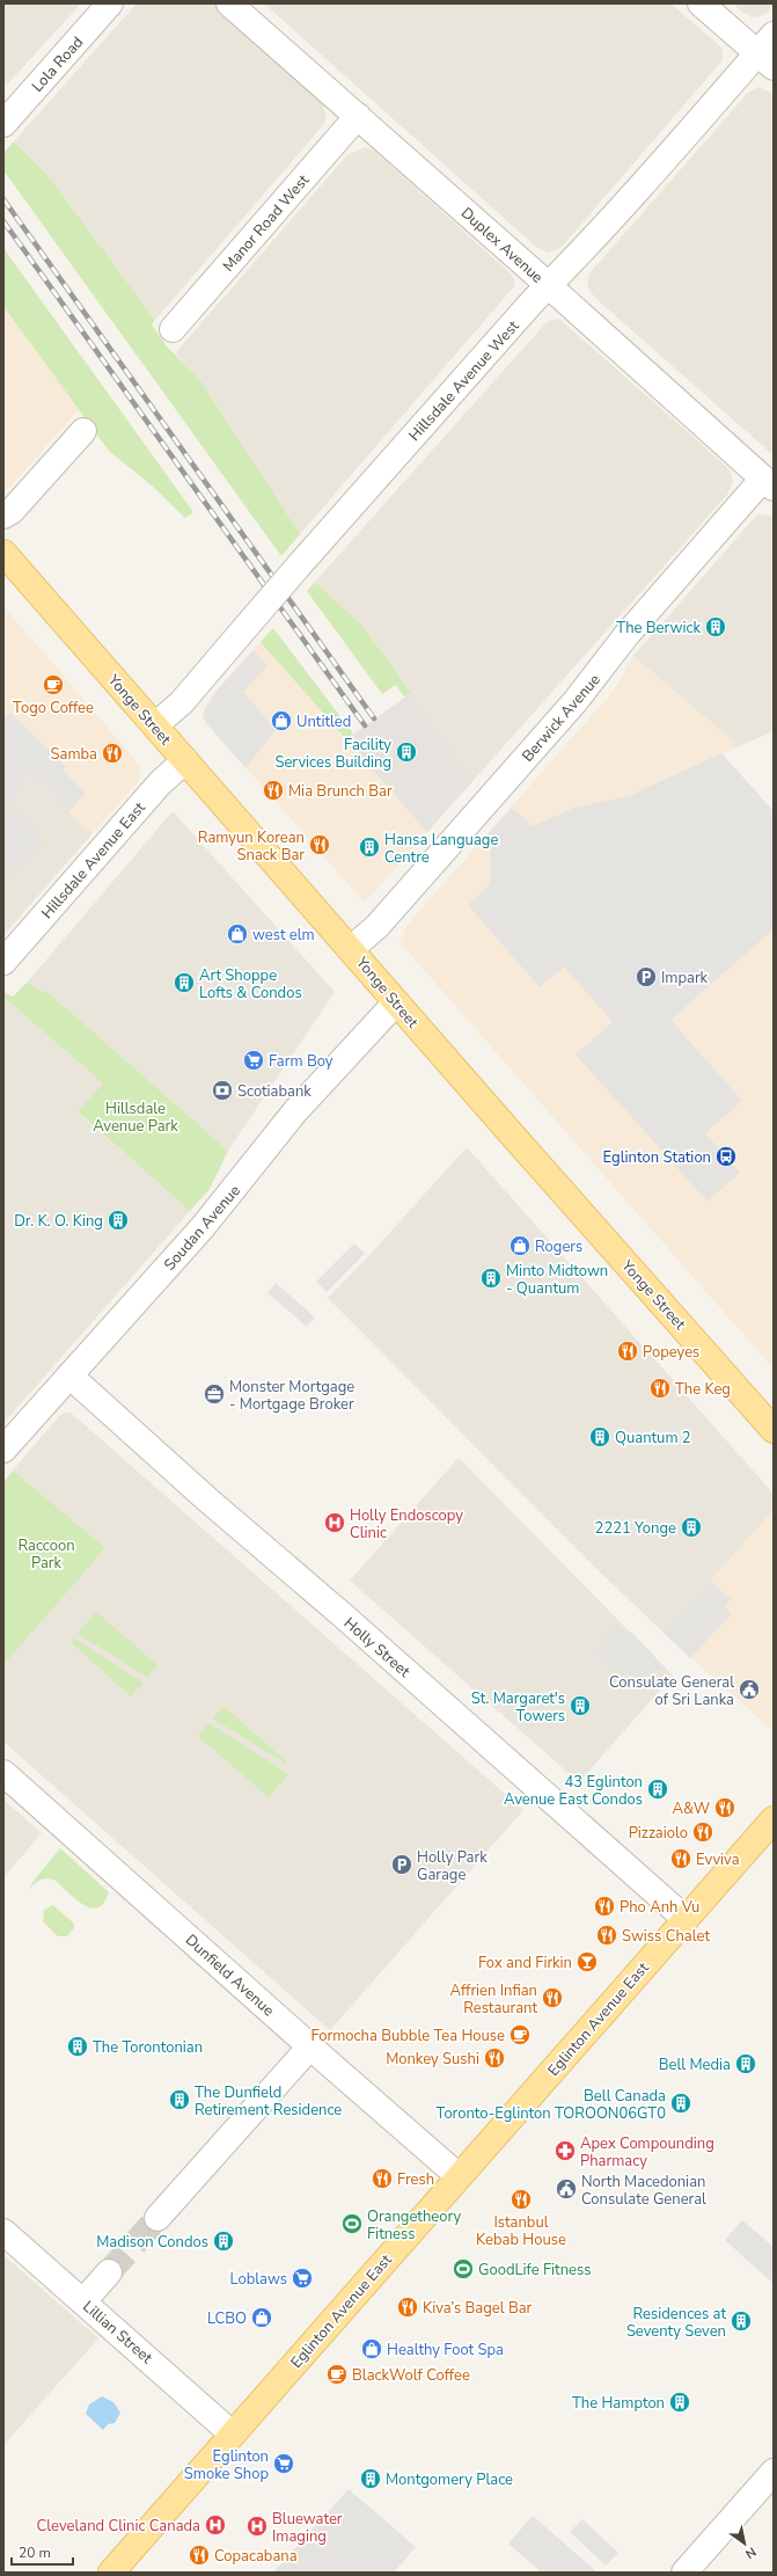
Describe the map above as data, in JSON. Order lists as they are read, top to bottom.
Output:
{
  "streets": {
    "main road": ["Yonge Street", "Eglinton Avenue East"],
    "street": [
      "Lola Road",
      "Manor Road West",
      "Duplex Avenue",
      "Hillsdale Avenue West",
      "Berwick Avenue",
      "Hillsdale Avenue East",
      "Soudan Avenue",
      "Holly Street",
      "Dunfield Avenue",
      "Lillian Street"
    ]
  },
  "crossings": [
    ["Manor Road West", "Duplex Avenue"],
    ["Duplex Avenue", "Hillsdale Avenue West"],
    ["Duplex Avenue", "Berwick Avenue"],
    ["Hillsdale Avenue West", "Yonge Street"],
    ["Yonge Street", "Berwick Avenue"],
    ["Yonge Street", "Hillsdale Avenue East"],
    ["Yonge Street", "Soudan Avenue"],
    ["Soudan Avenue", "Holly Street"],
    ["Holly Street", "Eglinton Avenue East"],
    ["Dunfield Avenue", "Eglinton Avenue East"],
    ["Eglinton Avenue East", "Lillian Street"]
  ],
  "parks": ["Hillsdale Avenue Park", "Raccoon Park"],
  "places": {
    "building": [
      "The Berwick",
      "Facility Services Building",
      "Hansa Language Centre",
      "Art Shoppe Lofts & Condos",
      "Dr. K. O. King",
      "Minto Midtown - Quantum",
      "Quantum 2",
      "2221 Yonge",
      "St. Margaret's Towers",
      "43 Eglinton Avenue East Condos",
      "The Torontonian",
      "Bell Media",
      "The Dunfield Retirement Residence",
      "Bell Canada Toronto-Eglinton TOROON06GT0",
      "Madison Condos",
      "Residences at Seventy Seven",
      "The Hampton",
      "Montgomery Place"
    ],
    "cafe": ["Togo Coffee", "Formocha Bubble Tea House", "BlackWolf Coffee"],
    "shop": [
      "Untitled",
      "west elm",
      "Rogers",
      "LCBO",
      "Healthy Foot Spa"
    ],
    "restaurant": [
      "Samba",
      "Mia Brunch Bar",
      "Ramyun Korean Snack Bar",
      "Popeyes",
      "The Keg",
      "A&W",
      "Pizzaiolo",
      "Evviva",
      "Pho Anh Vu",
      "Swiss Chalet",
      "Affrien Infian Restaurant",
      "Monkey Sushi",
      "Fresh",
      "Istanbul Kebab House",
      "Kiva’s Bagel Bar",
      "Copacabana"
    ],
    "parking": ["Impark", "Holly Park Garage"],
    "supermarket": ["Farm Boy", "Loblaws", "Eglinton Smoke Shop"],
    "bank": ["Scotiabank"],
    "bus stop": ["Eglinton Station"],
    "office": ["Monster Mortgage - Mortgage Broker"],
    "hospital": ["Holly Endoscopy Clinic", "Cleveland Clinic Canada", "Bluewater Imaging"],
    "public building": ["Consulate General of Sri Lanka", "North Macedonian Consulate General"],
    "bar": ["Fox and Firkin"],
    "pharmacy": ["Apex Compounding Pharmacy"],
    "sports": ["Orangetheory Fitness", "GoodLife Fitness"]
  },
  "scale_bar": "20 m",
  "north": "bottom right"
}
